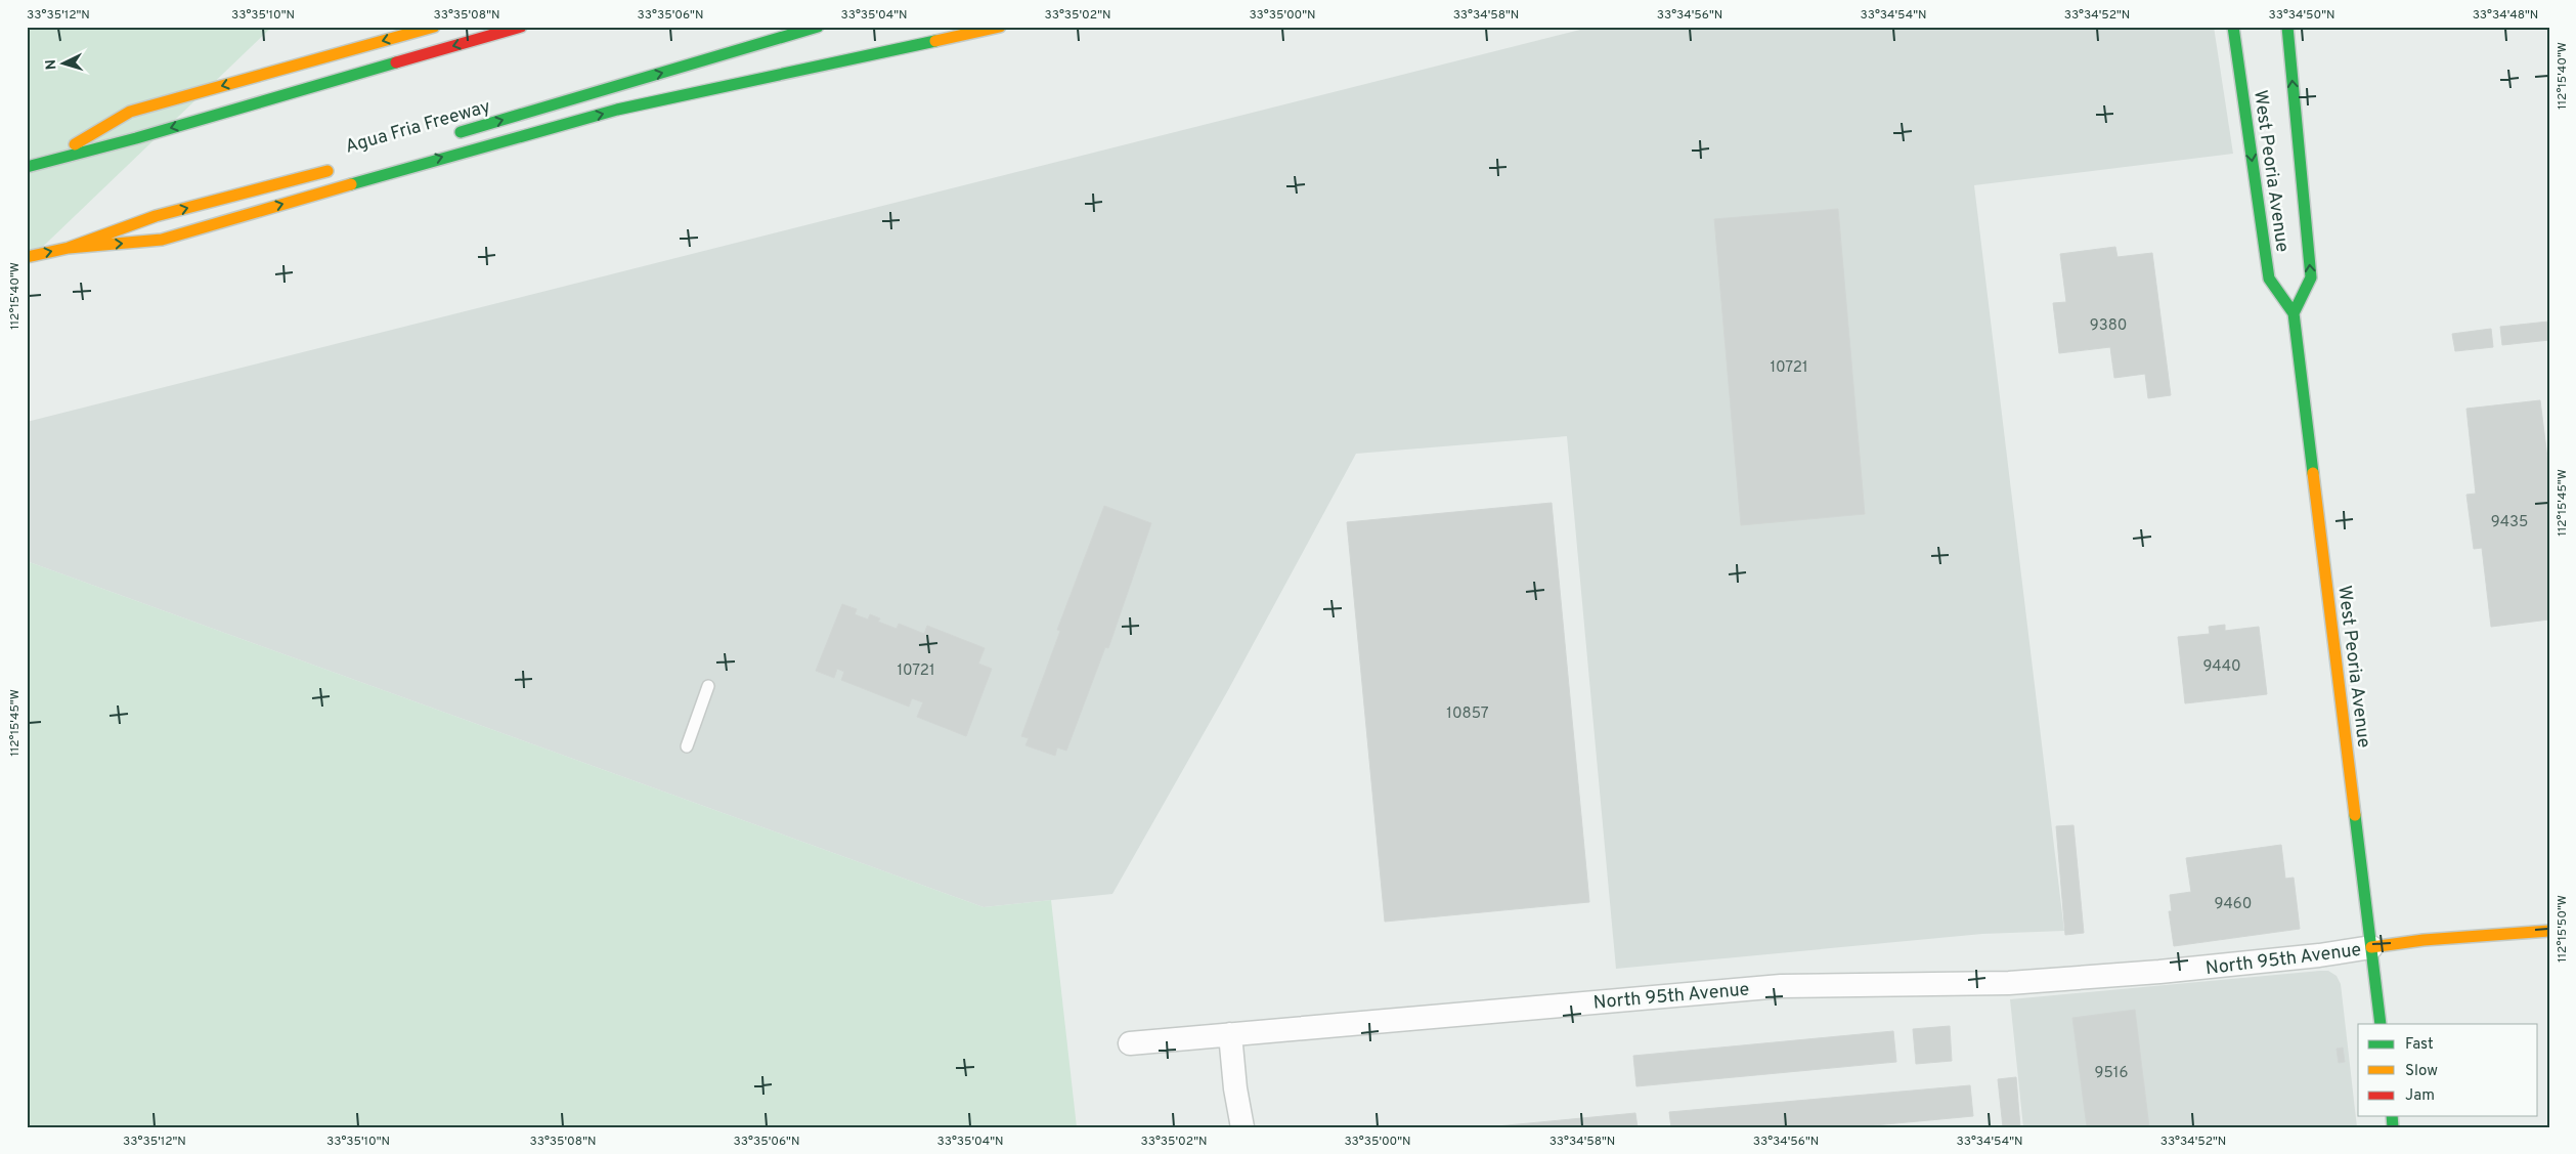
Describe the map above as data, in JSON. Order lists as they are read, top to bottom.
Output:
{
  "streets": {
    "main road": ["Agua Fria Freeway", "West Peoria Avenue", "North 95th Avenue"]
  },
  "crossings": [
    ["West Peoria Avenue", "North 95th Avenue"]
  ],
  "house_numbers": [
    "9380",
    "10721",
    "9435",
    "9440",
    "10721",
    "10857",
    "9460",
    "9516"
  ],
  "legend": ["Fast", "Slow", "Jam"],
  "north": "left",
  "coordinates": [
    "33°35'12\"N",
    "33°35'10\"N",
    "33°35'08\"N",
    "33°35'06\"N",
    "33°35'04\"N",
    "33°35'02\"N",
    "33°35'00\"N",
    "33°34'58\"N",
    "33°34'56\"N",
    "33°34'54\"N",
    "33°34'52\"N",
    "33°34'50\"N",
    "33°34'48\"N",
    "112°15'40\"W",
    "112°15'45\"W",
    "112°15'50\"W"
  ]
}
